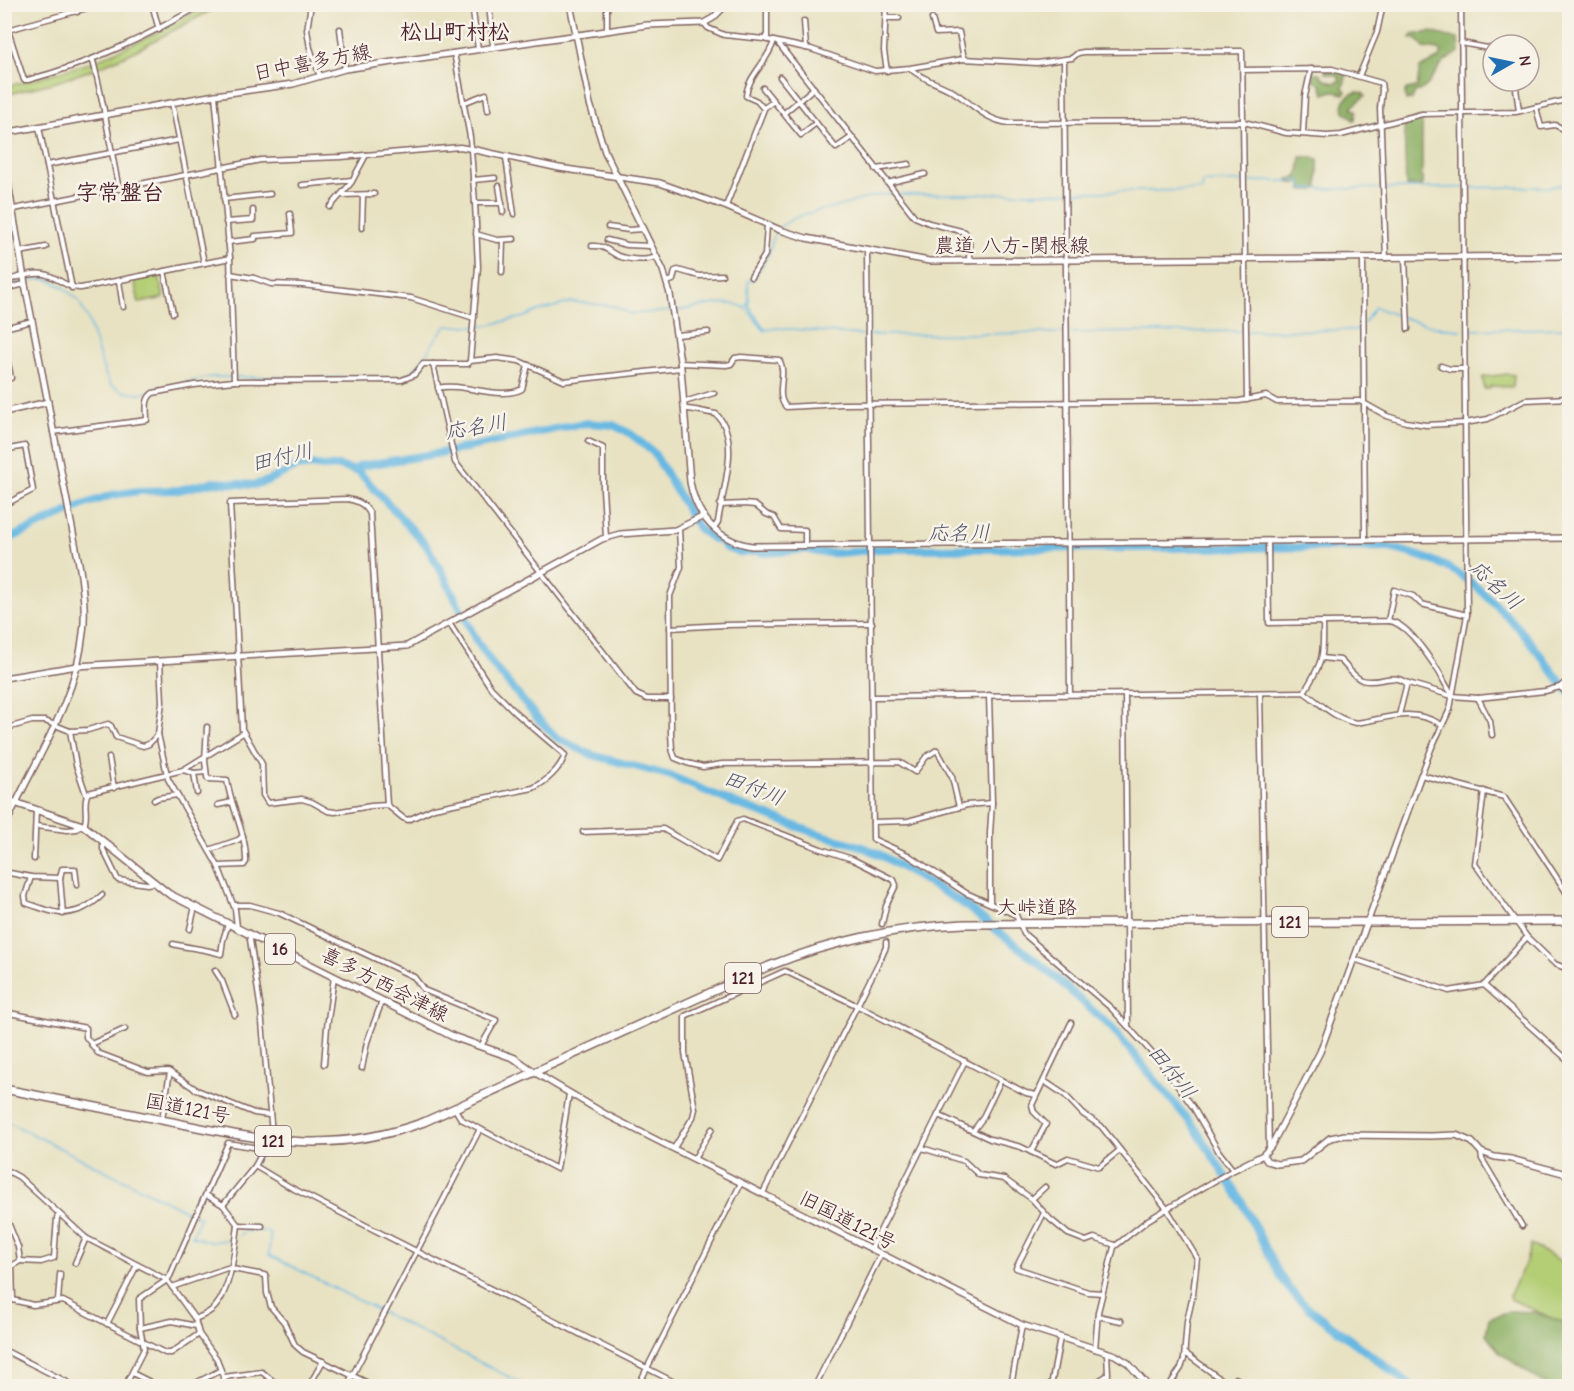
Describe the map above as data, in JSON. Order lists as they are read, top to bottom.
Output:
{
  "streets": {
    "highway": ["大峠道路", "121", "国道121号"],
    "main road": ["16", "喜多方西会津線"],
    "street": ["日中喜多方線", "農道 八方-関根線", "旧国道121号"]
  },
  "crossings": [
    ["大峠道路", "喜多方西会津線"],
    ["大峠道路", "国道121号"],
    ["大峠道路", "旧国道121号"],
    ["喜多方西会津線", "国道121号"],
    ["喜多方西会津線", "旧国道121号"],
    ["国道121号", "旧国道121号"]
  ],
  "districts": ["松山町村松", "字常盤台"],
  "water": ["応名川", "田付川"],
  "north": "right"
}
